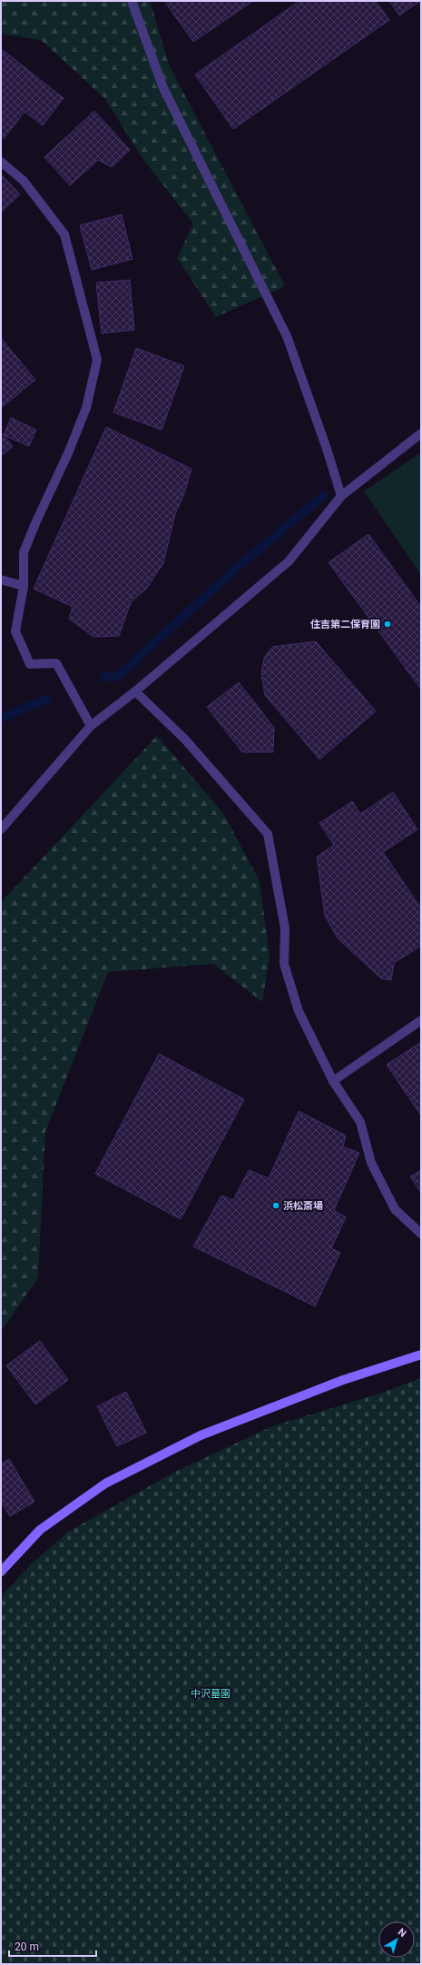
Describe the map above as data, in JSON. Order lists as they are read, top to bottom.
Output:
{
  "parks": ["中沢墓園"],
  "places": ["住吉第二保育園", "浜松斎場"],
  "scale_bar": "20 m",
  "north": "top right"
}
